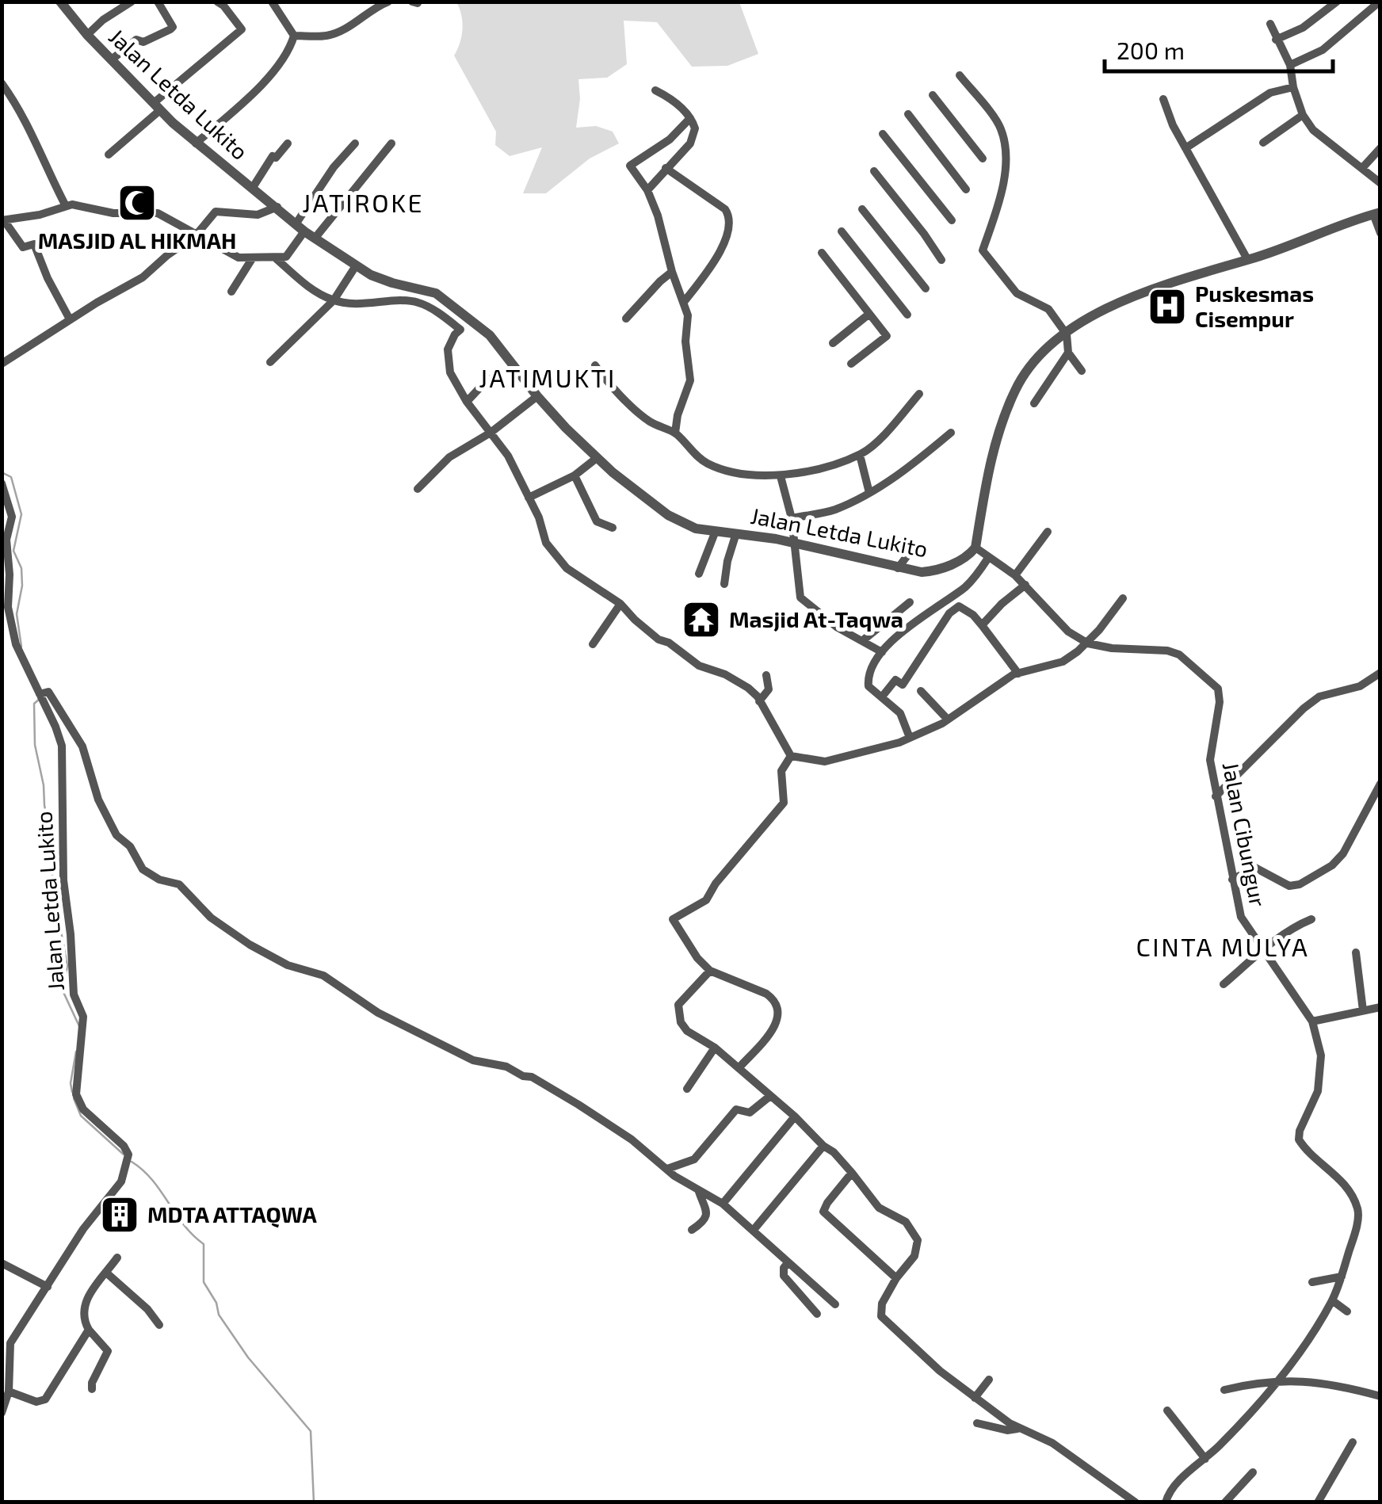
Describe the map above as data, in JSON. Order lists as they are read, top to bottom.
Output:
{
  "streets": {
    "street": ["Jalan Letda Lukito", "Jalan Cibungur"]
  },
  "districts": ["JATIROKE", "JATIMUKTI", "CINTA MULYA"],
  "places": {
    "mosque": ["MASJID AL HIKMAH"],
    "hospital": ["Puskesmas Cisempur"],
    "temple": ["Masjid At-Taqwa"],
    "building": ["MDTA ATTAQWA"]
  },
  "scale_bar": "200 m"
}
